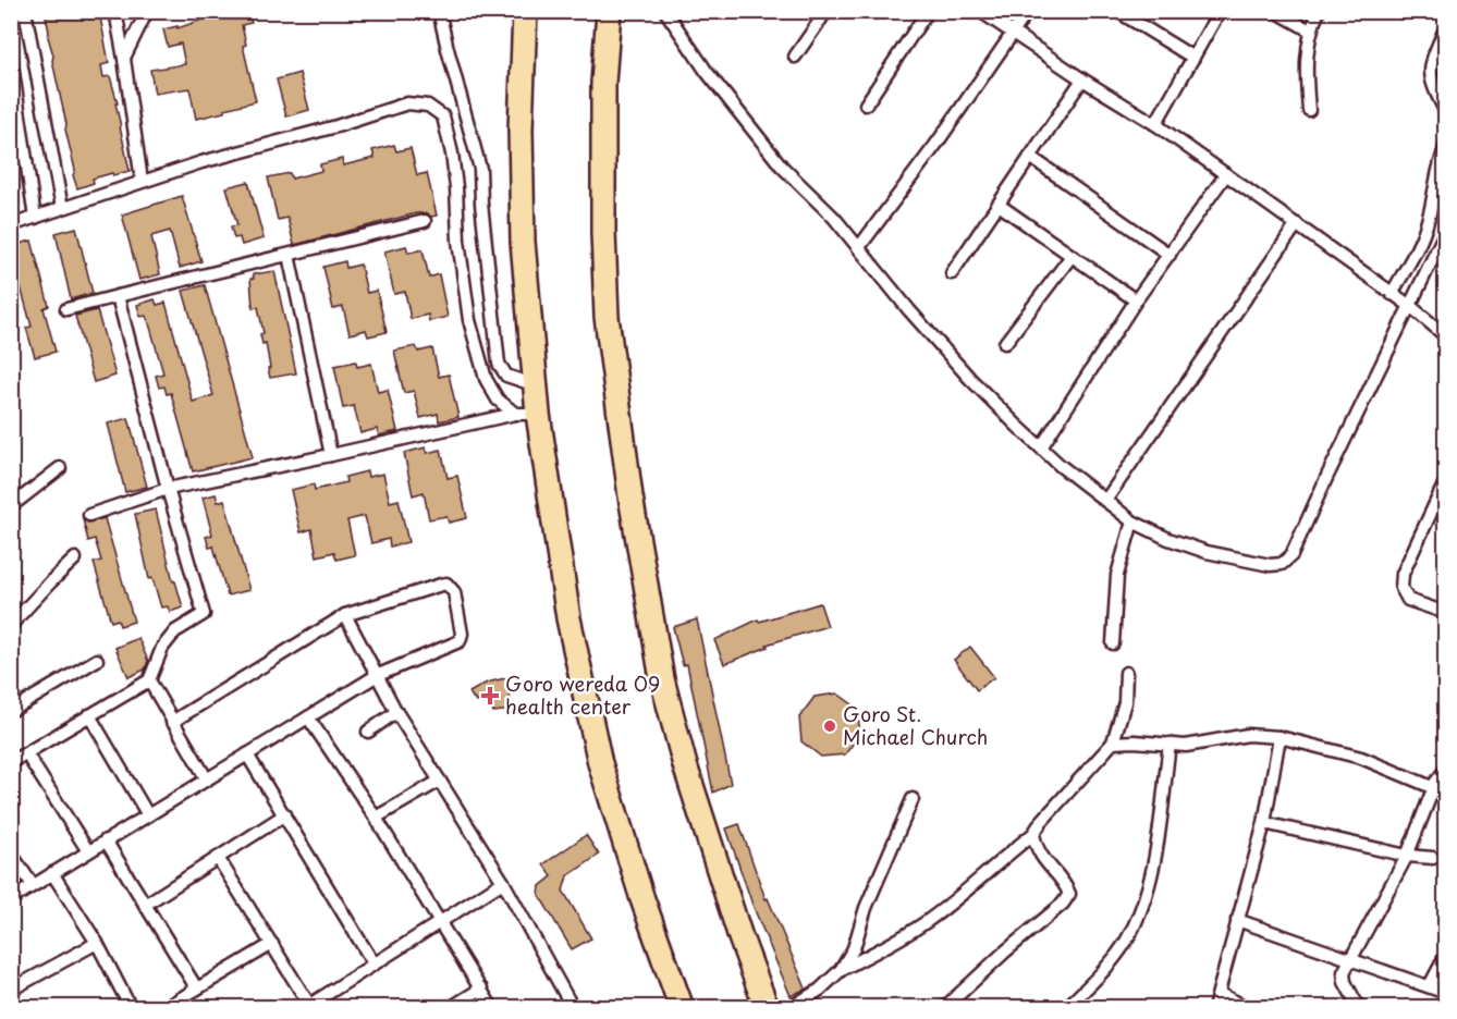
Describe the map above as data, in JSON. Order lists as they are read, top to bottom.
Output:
{
  "places": {
    "health": ["Goro wereda 09 health center"],
    "other": ["Goro St. Michael Church"]
  }
}
